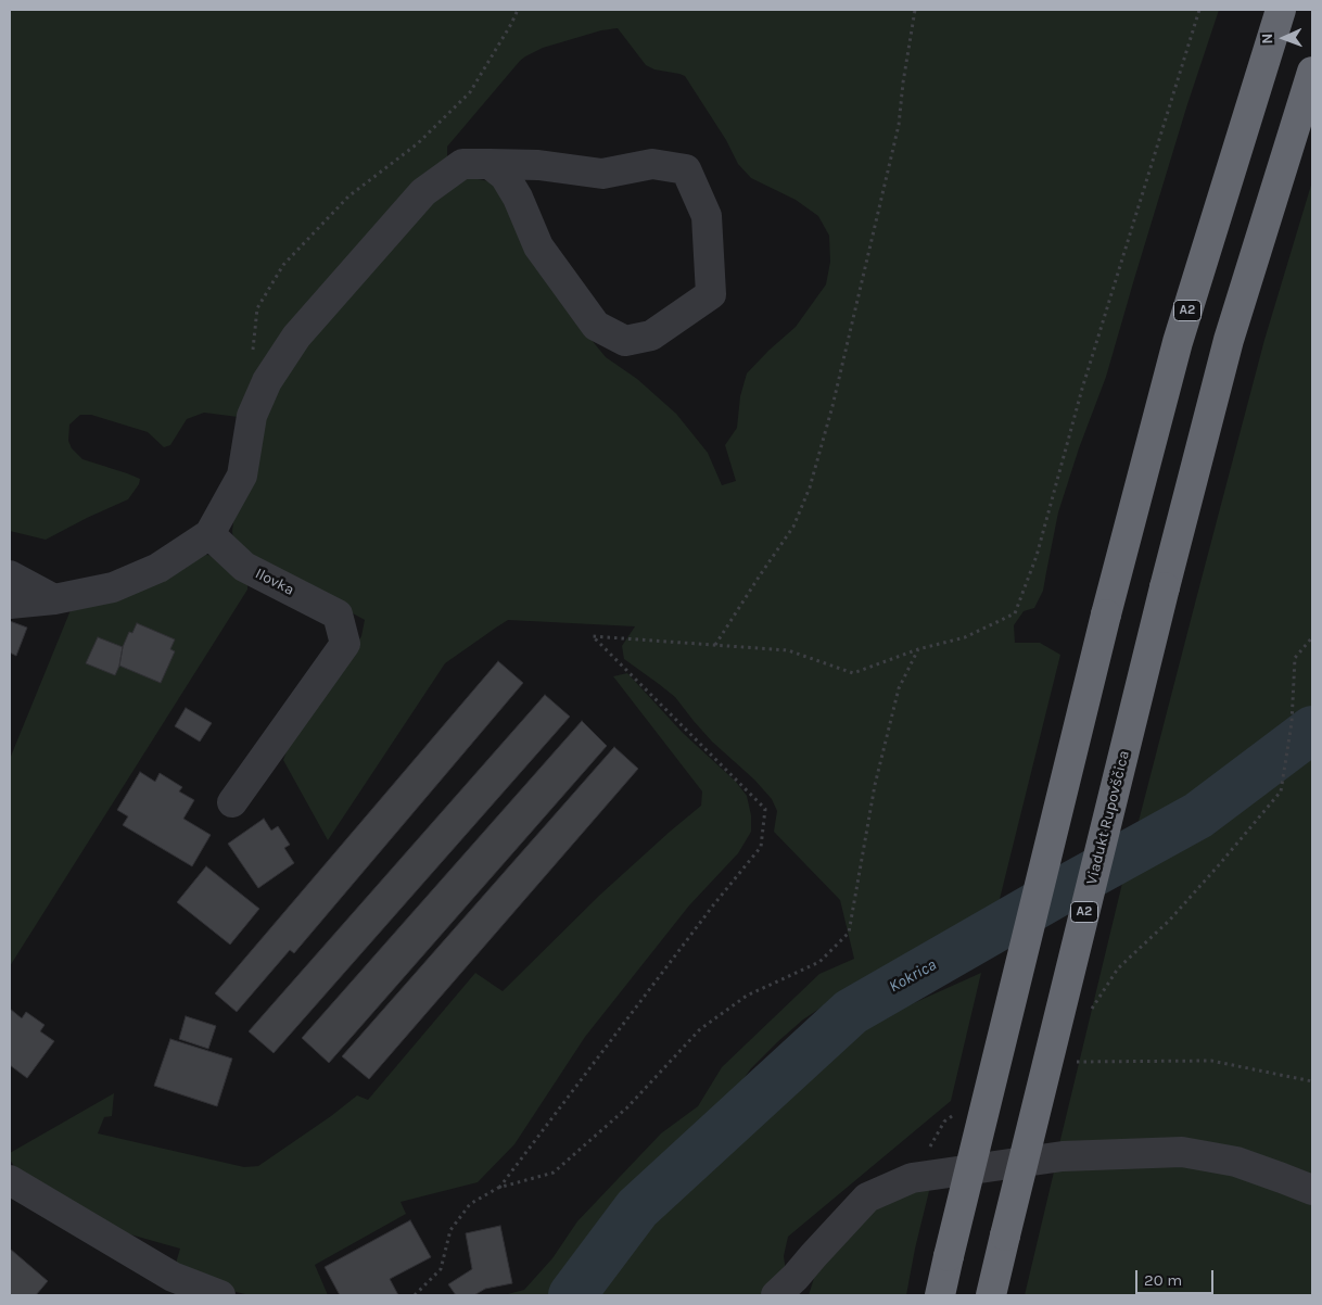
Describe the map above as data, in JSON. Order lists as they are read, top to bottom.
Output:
{
  "streets": {
    "highway": ["A2", "Viadukt Rupovščica"],
    "street": ["Ilovka"]
  },
  "water": ["Kokrica"],
  "scale_bar": "20 m",
  "north": "left"
}
